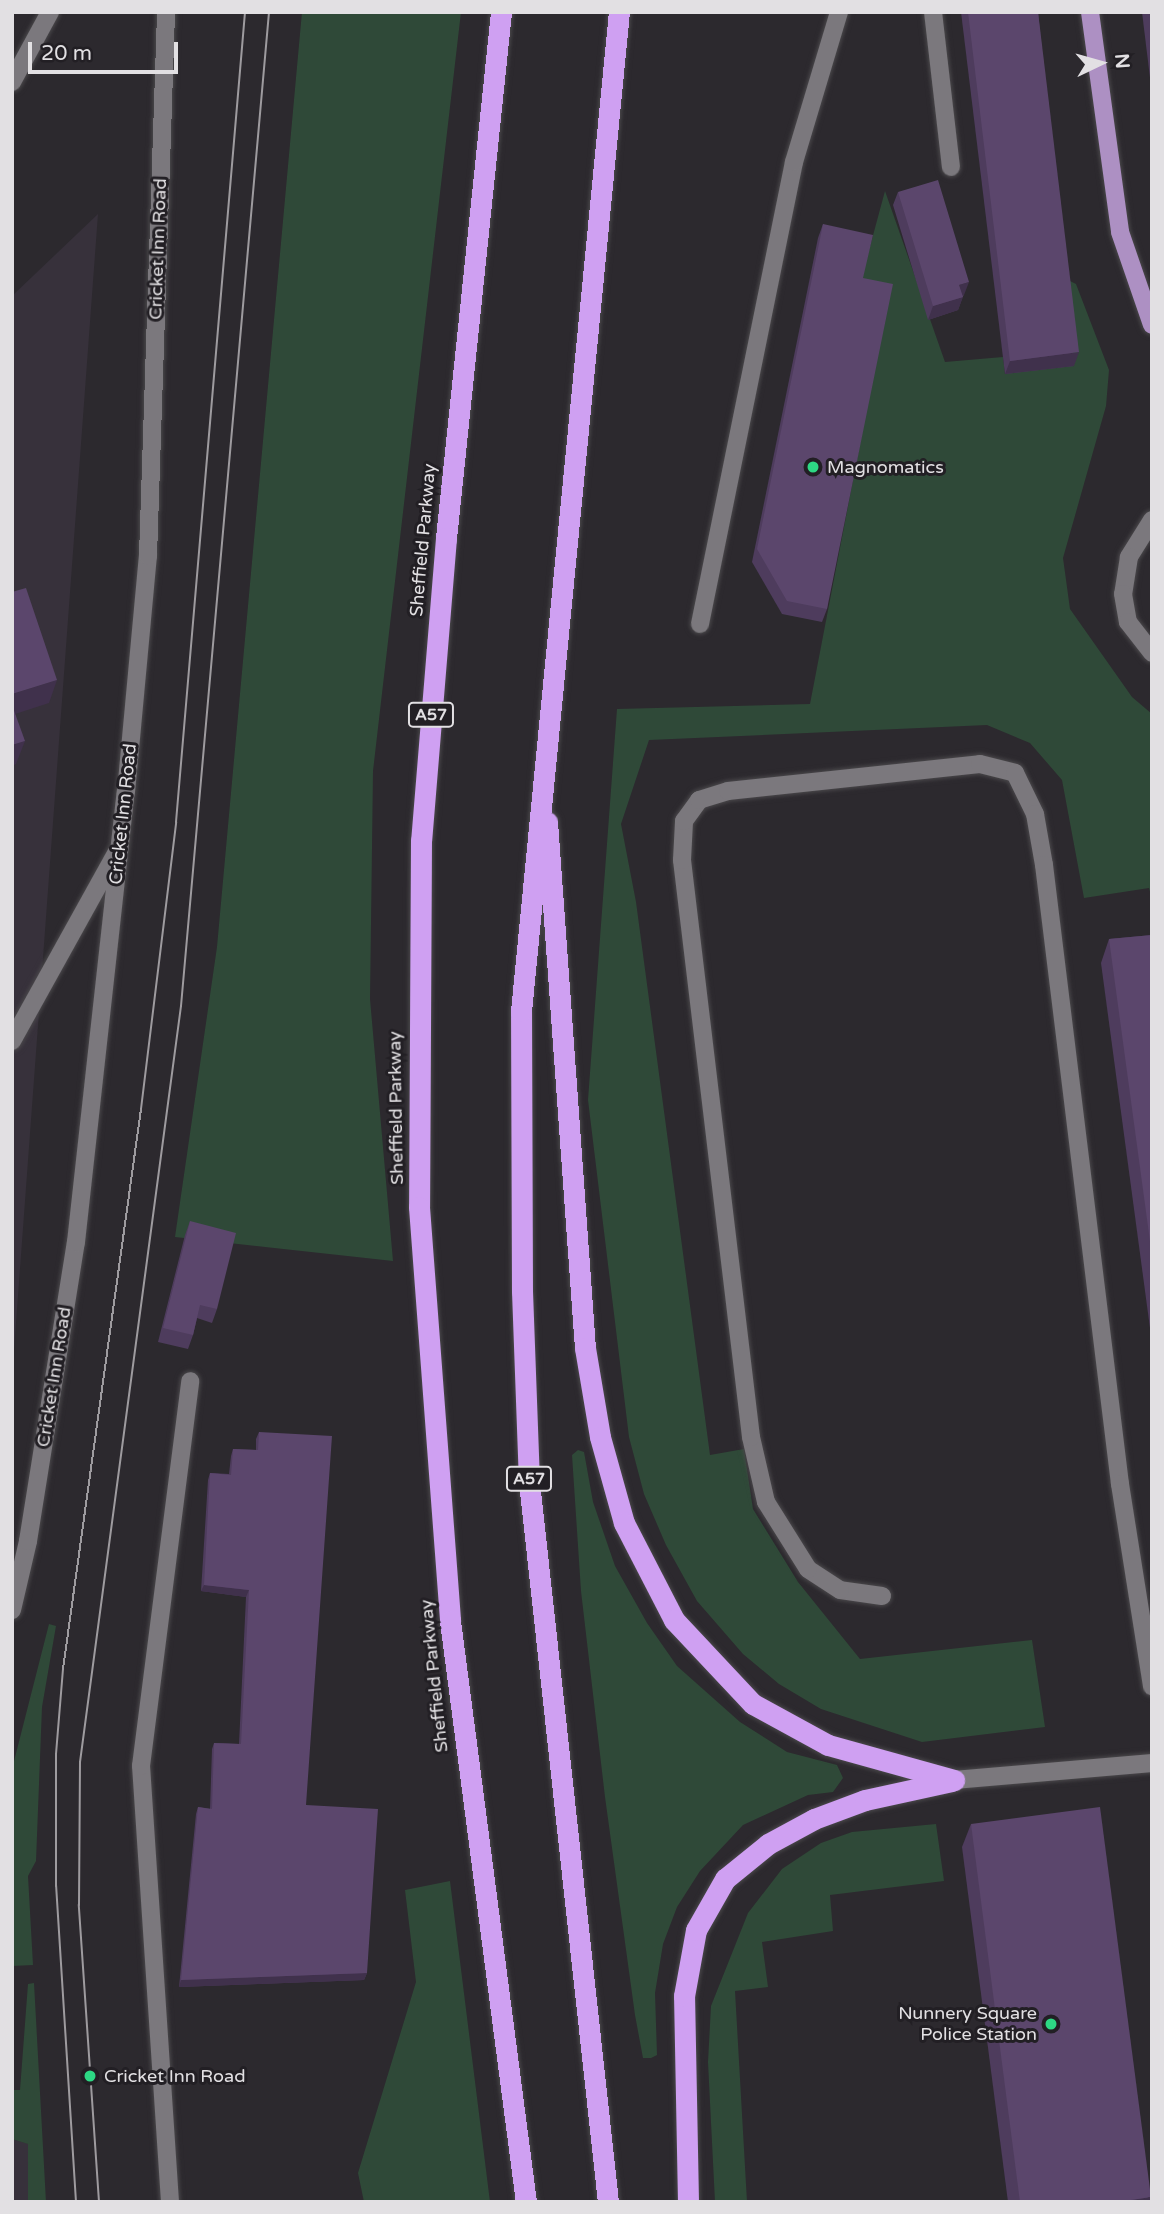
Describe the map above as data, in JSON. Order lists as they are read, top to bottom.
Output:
{
  "streets": {
    "highway": ["Sheffield Parkway", "A57"],
    "street": ["Cricket Inn Road"]
  },
  "places": ["Magnomatics", "Nunnery Square Police Station", "Cricket Inn Road"],
  "scale_bar": "20 m",
  "north": "right"
}
